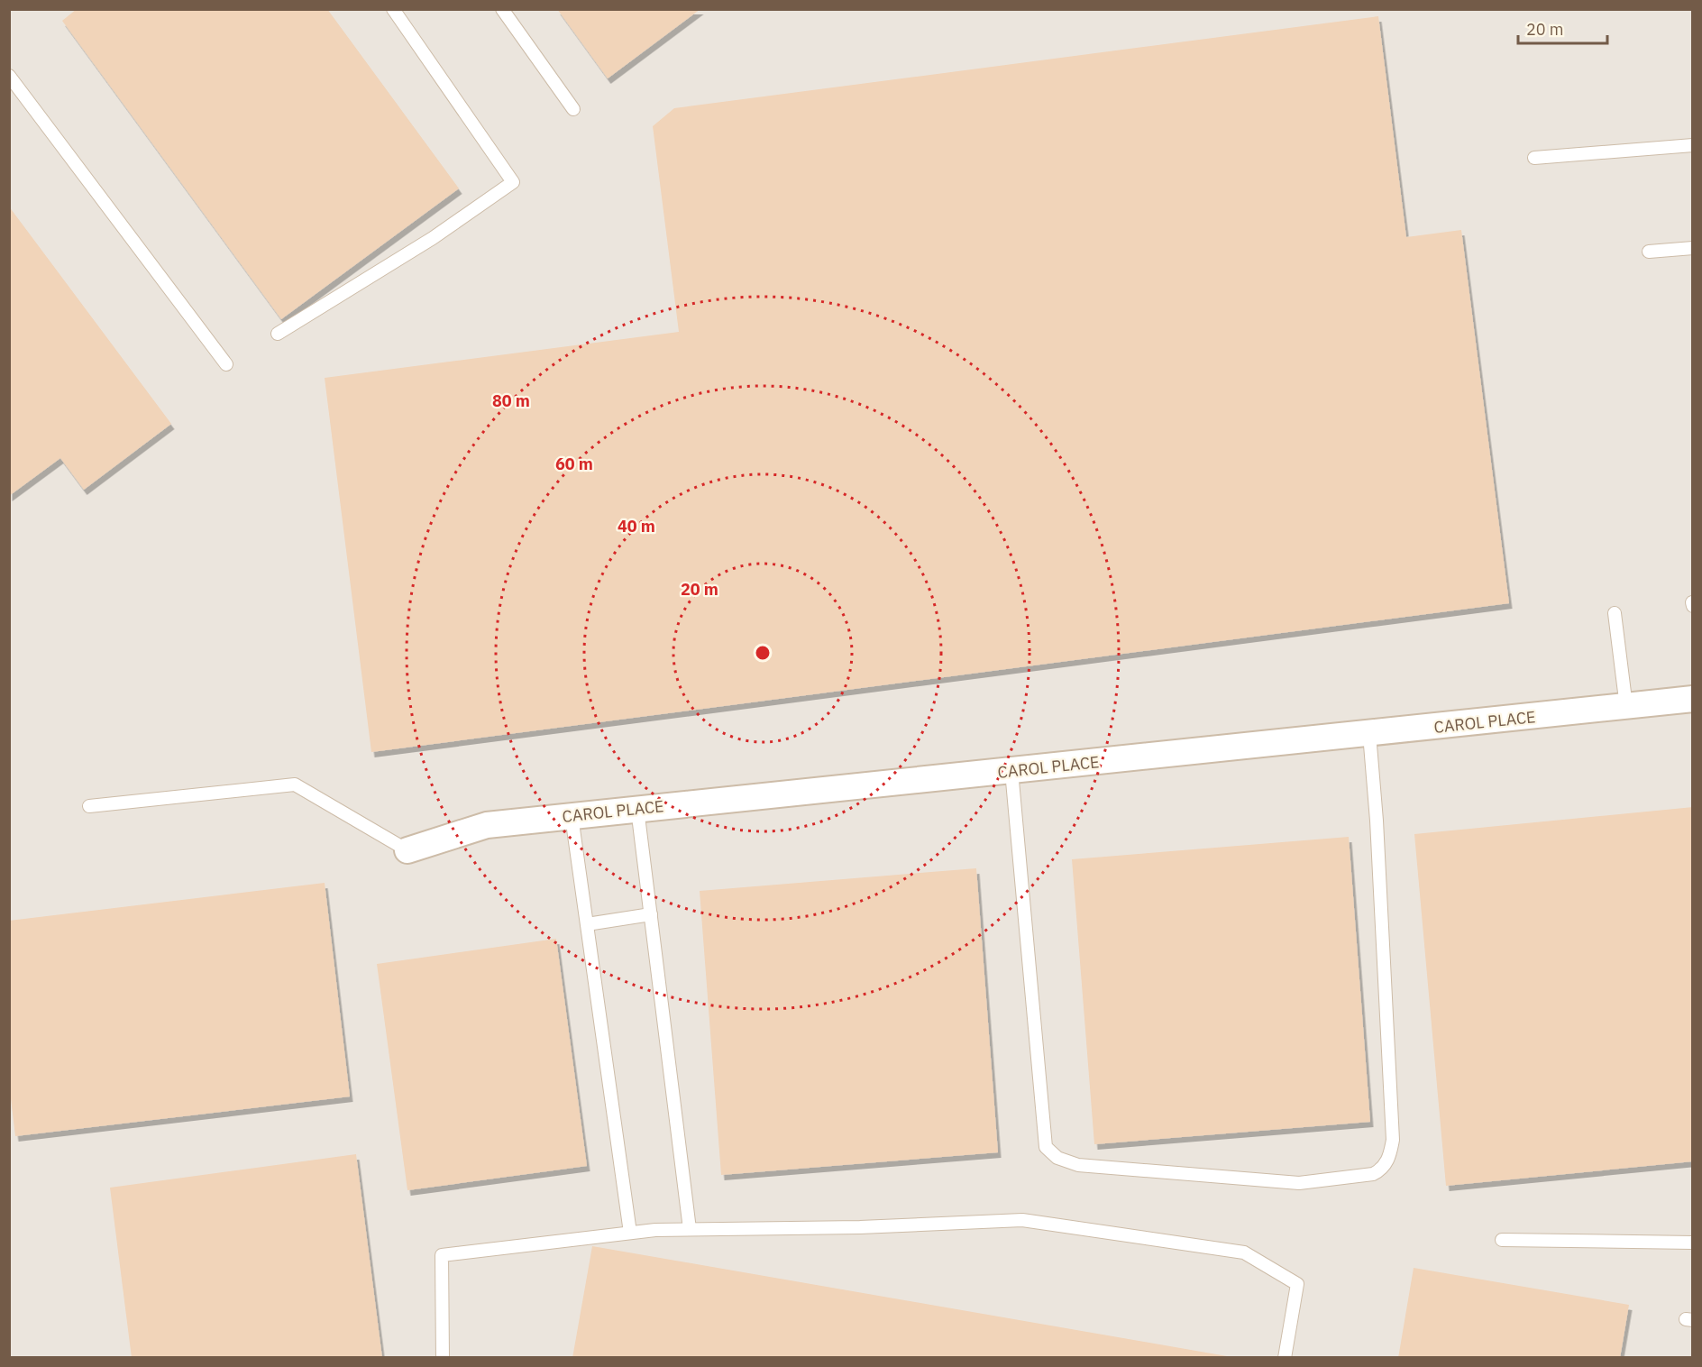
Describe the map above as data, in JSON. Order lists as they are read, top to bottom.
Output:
{
  "streets": {
    "street": ["CAROL PLACE"]
  },
  "scale_bar": "20 m",
  "rings": [
    "80 m",
    "60 m",
    "40 m",
    "20 m"
  ]
}
